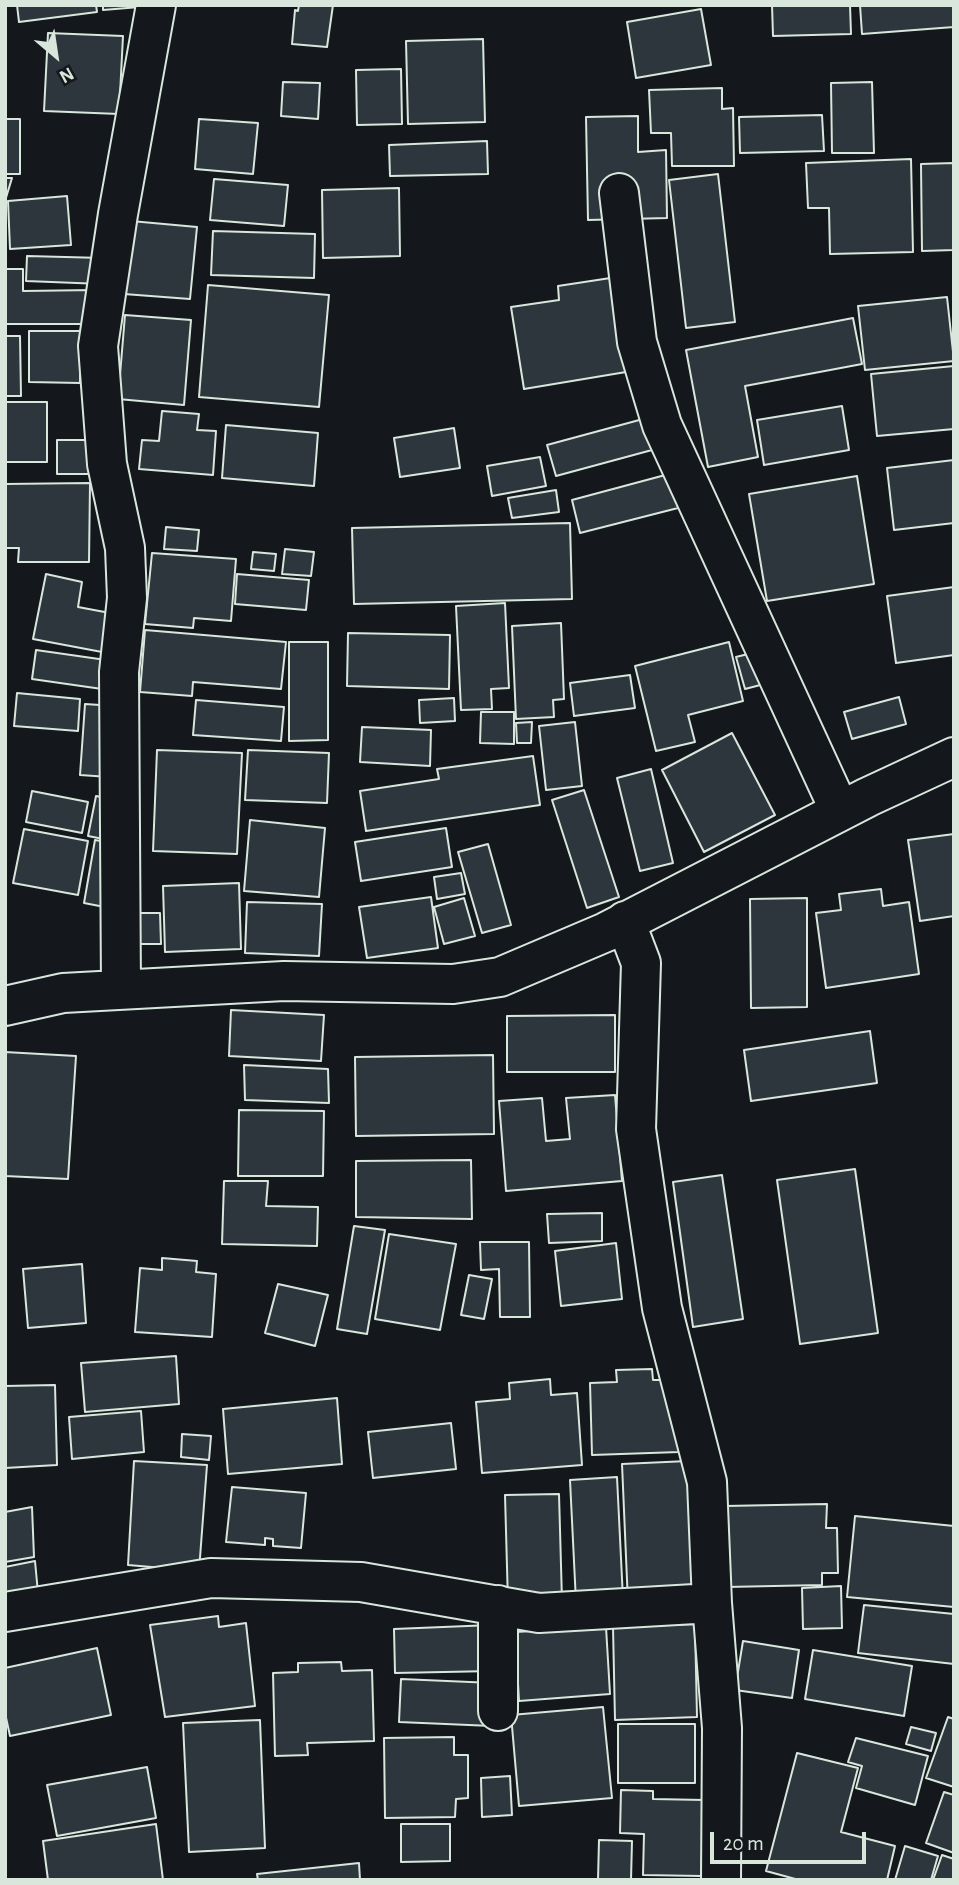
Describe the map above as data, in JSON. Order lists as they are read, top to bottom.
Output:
{
  "scale_bar": "20 m",
  "north": "bottom right"
}
